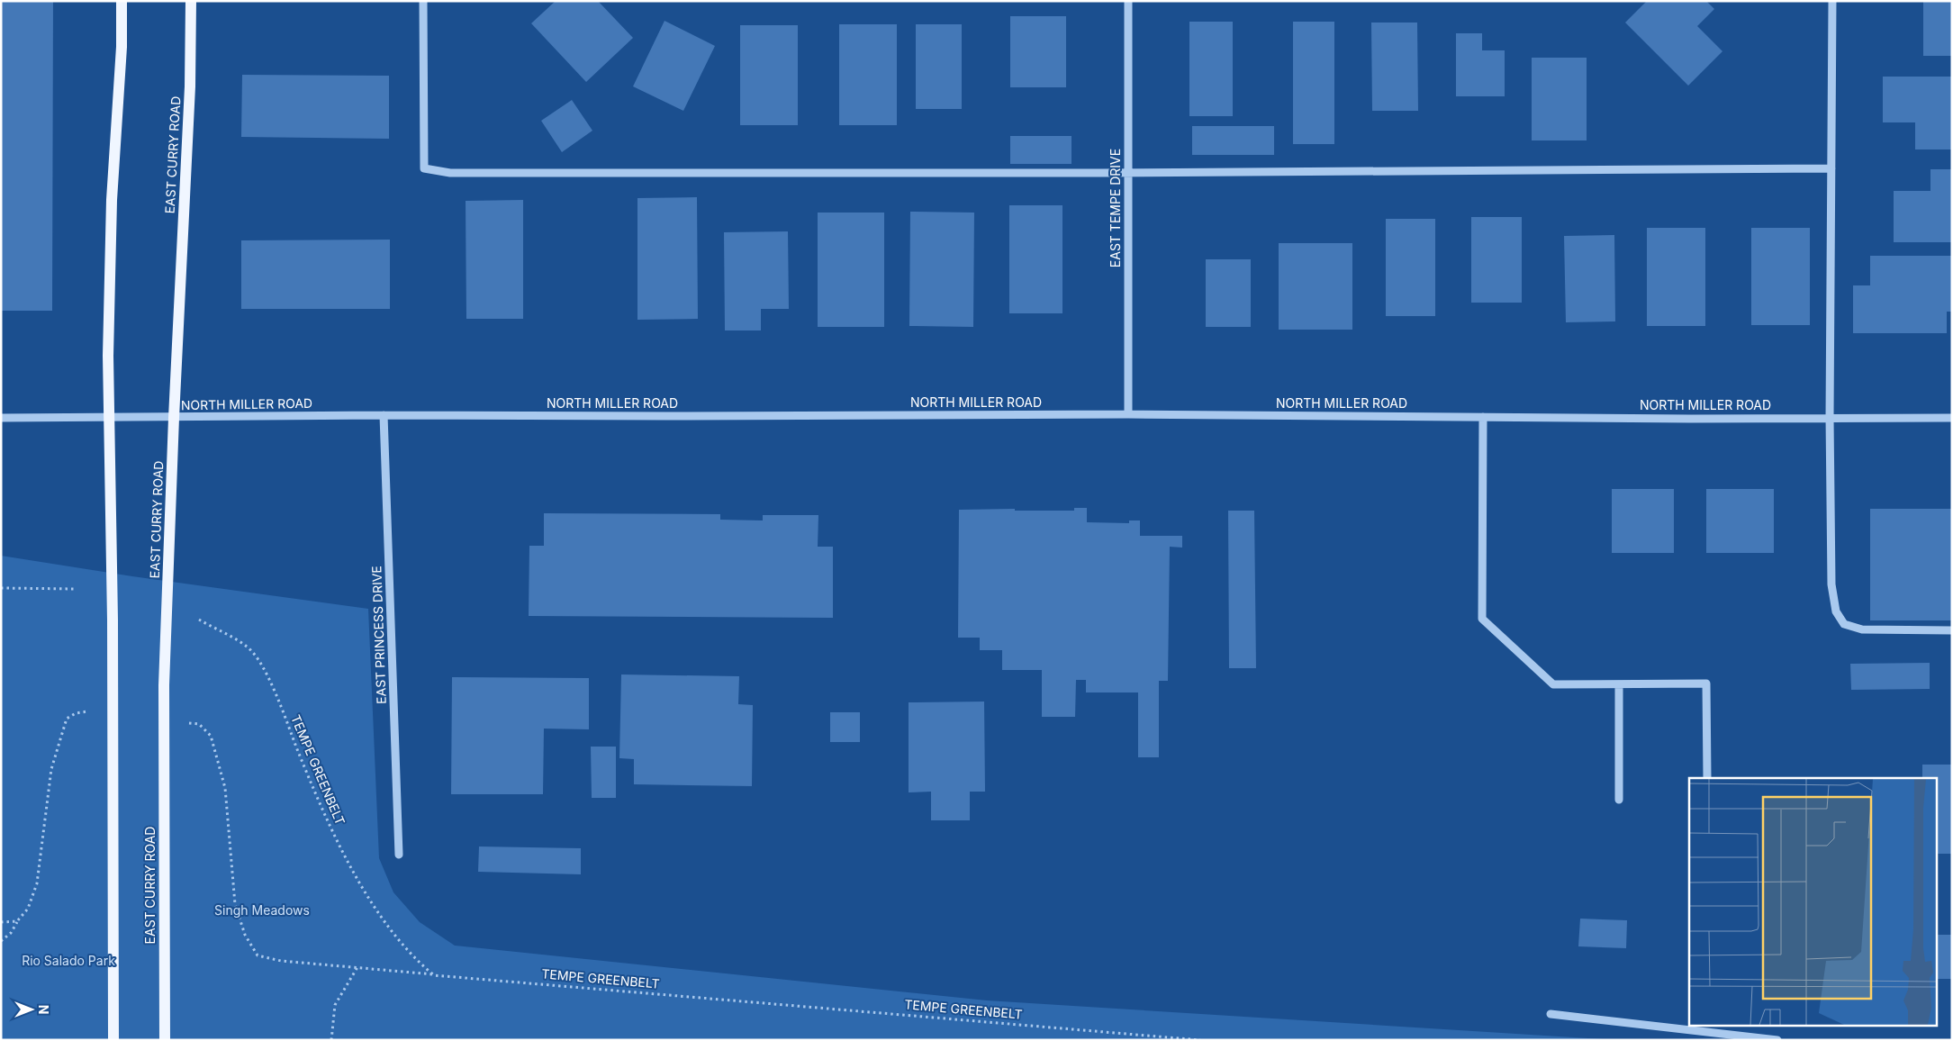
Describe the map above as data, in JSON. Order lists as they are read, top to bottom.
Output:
{
  "streets": {
    "main road": ["EAST CURRY ROAD"],
    "street": ["EAST TEMPE DRIVE", "NORTH MILLER ROAD", "EAST PRINCESS DRIVE"],
    "path": ["TEMPE GREENBELT"]
  },
  "crossings": [
    ["EAST CURRY ROAD", "NORTH MILLER ROAD"],
    ["EAST TEMPE DRIVE", "NORTH MILLER ROAD"],
    ["NORTH MILLER ROAD", "EAST PRINCESS DRIVE"]
  ],
  "parks": ["Singh Meadows", "Rio Salado Park"],
  "north": "right"
}
